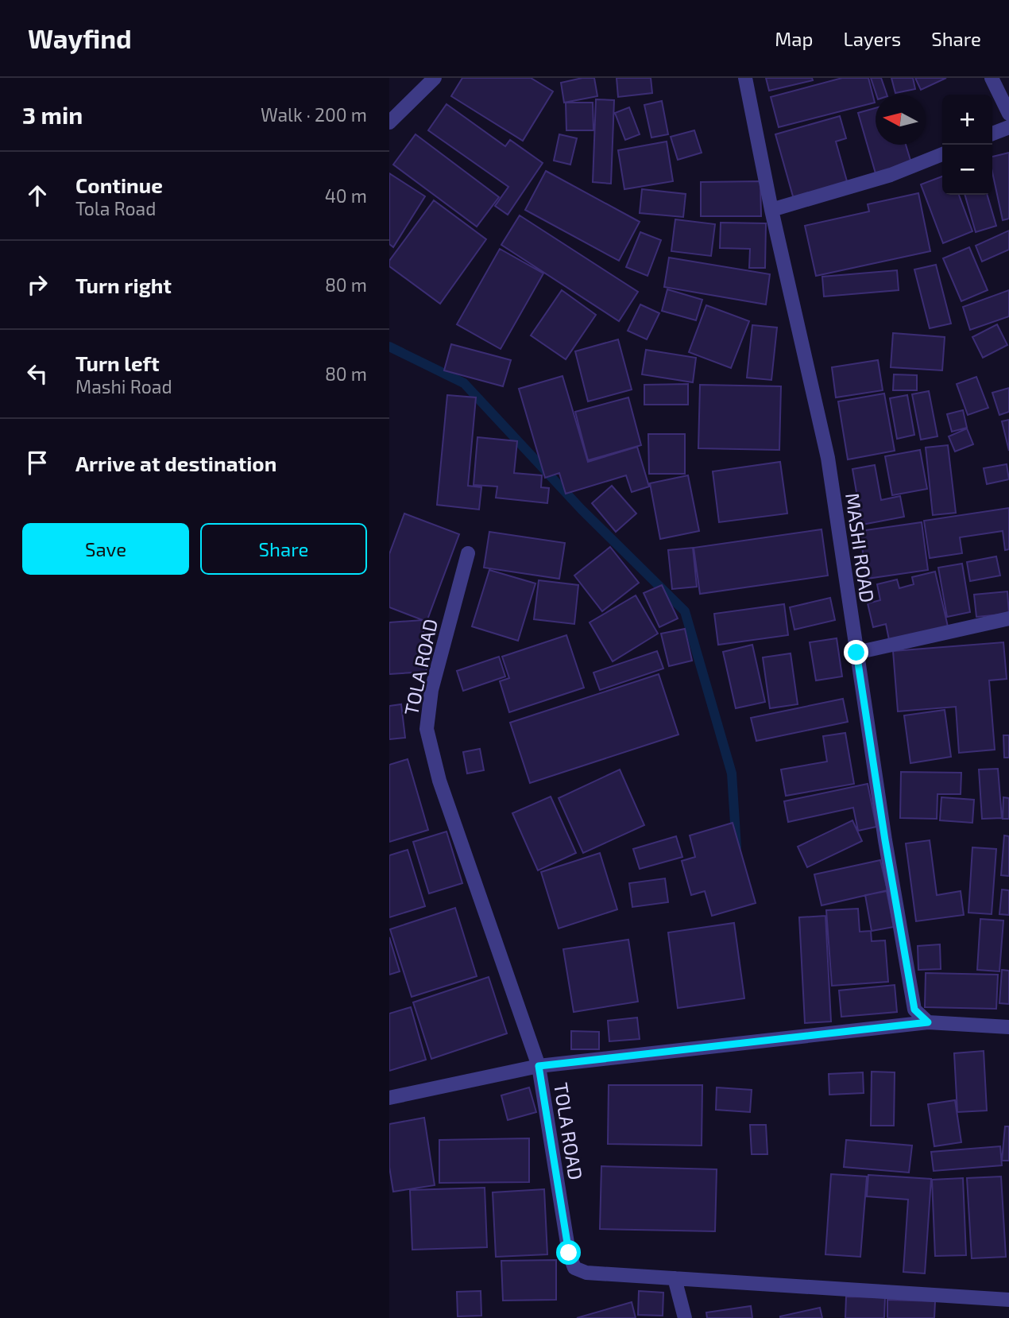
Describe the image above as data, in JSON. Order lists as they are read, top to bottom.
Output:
{
  "streets": {
    "street": ["MASHI ROAD", "TOLA ROAD"]
  },
  "north": "left",
  "page": {
    "header": "Wayfind",
    "nav": ["Map", "Layers", "Share"],
    "heading": ["3 min", "Walk · 200 m"],
    "map_buttons": ["+", "−"],
    "list": [
      ["Continue", "Tola Road", "40 m"],
      ["Turn right", "80 m"],
      ["Turn left", "Mashi Road", "80 m"],
      "Arrive at destination"
    ],
    "buttons": ["Save", "Share"]
  }
}
